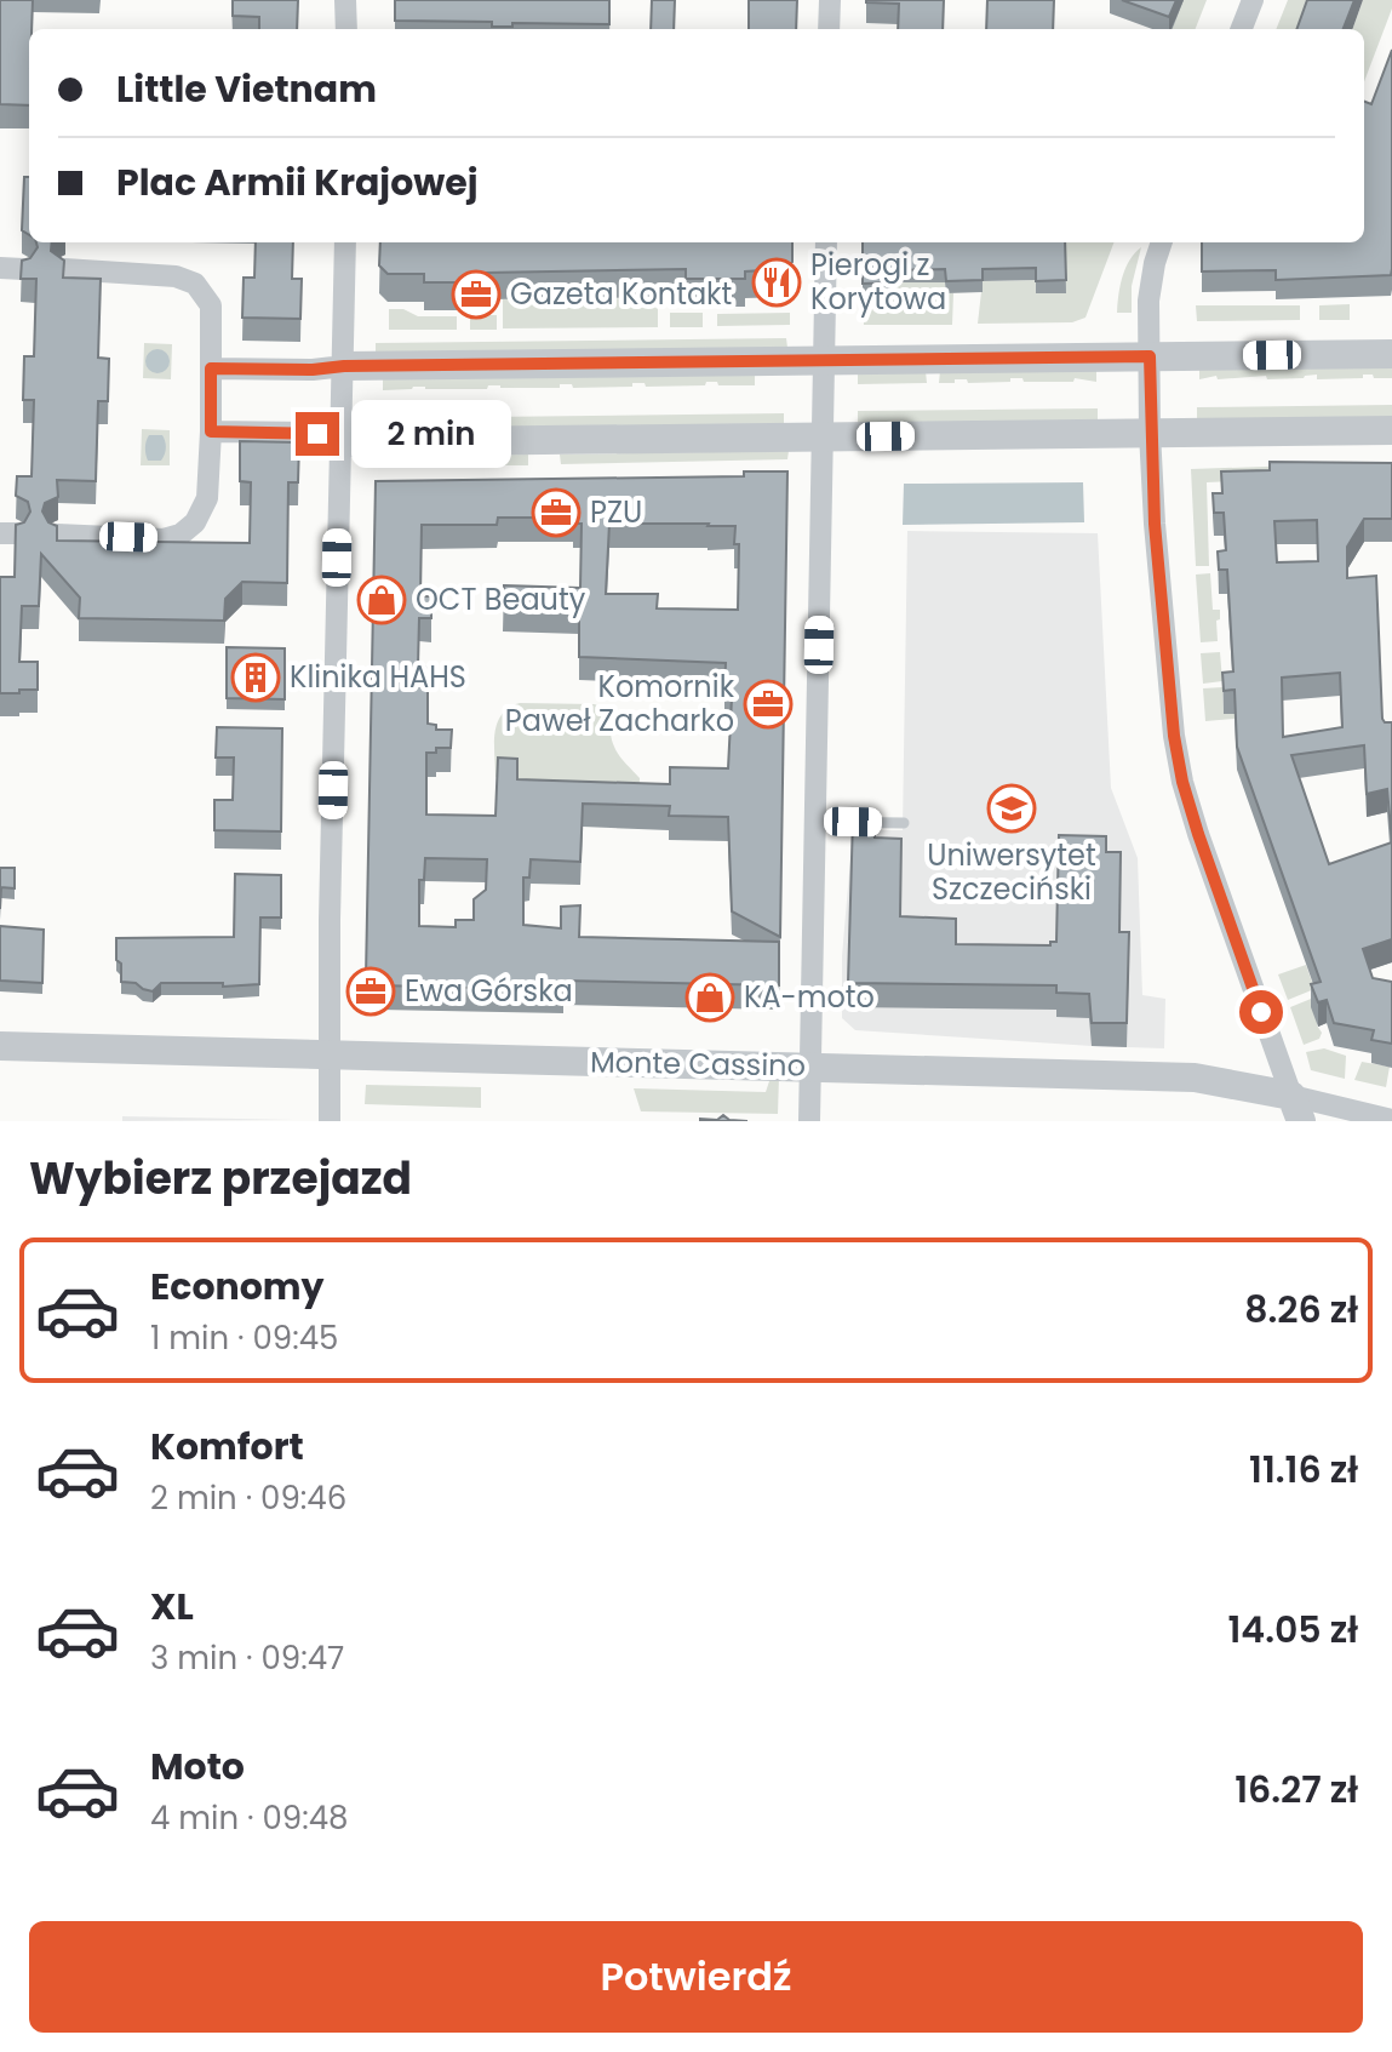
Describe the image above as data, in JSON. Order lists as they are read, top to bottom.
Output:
{
  "streets": {
    "street": ["Monte Cassino"]
  },
  "places": {
    "restaurant": ["Pierogi z Korytowa"],
    "office": [
      "Gazeta Kontakt",
      "PZU",
      "Komornik Paweł Zacharko",
      "Ewa Górska"
    ],
    "shop": ["OCT Beauty", "KA-moto"],
    "building": ["Klinika HAHS"],
    "school or university": ["Uniwersytet Szczeciński"]
  },
  "page": {
    "banner": ["Little Vietnam", "Plac Armii Krajowej"],
    "bubble": "2 min",
    "heading": "Wybierz przejazd",
    "list": [
      {
        "name": "Economy",
        "note": "1 min · 09:45",
        "value": "8.26 zł"
      },
      {
        "name": "Komfort",
        "note": "2 min · 09:46",
        "value": "11.16 zł"
      },
      {
        "name": "XL",
        "note": "3 min · 09:47",
        "value": "14.05 zł"
      },
      {
        "name": "Moto",
        "note": "4 min · 09:48",
        "value": "16.27 zł"
      }
    ],
    "buttons": "Potwierdź"
  }
}
